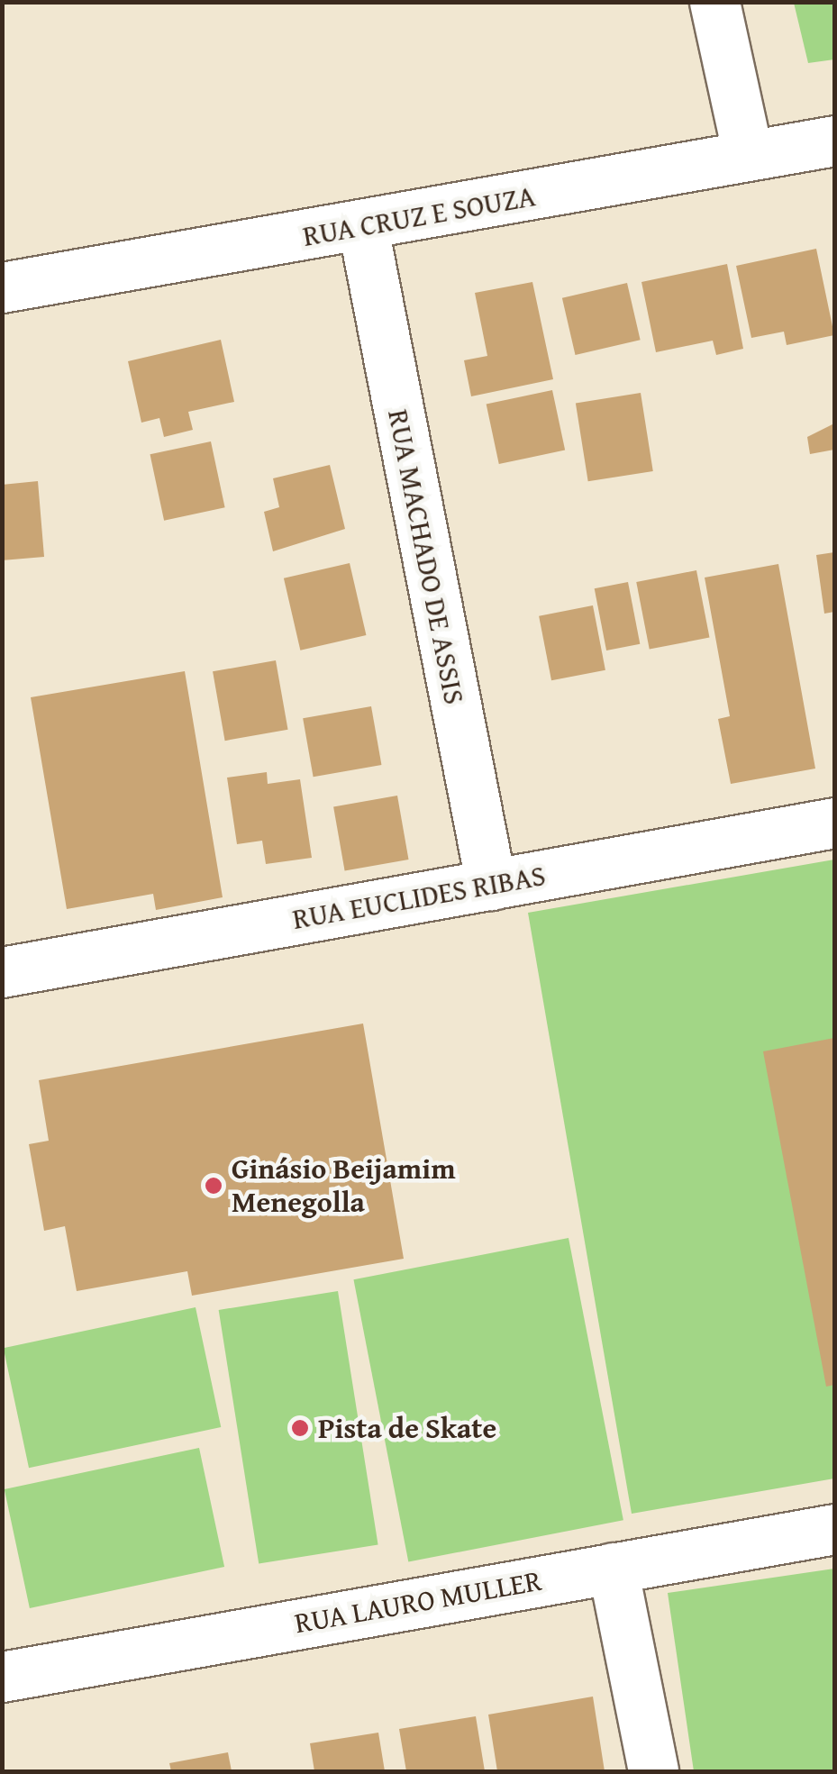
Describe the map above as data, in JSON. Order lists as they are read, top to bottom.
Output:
{
  "streets": {
    "street": [
      "RUA CRUZ E SOUZA",
      "RUA MACHADO DE ASSIS",
      "RUA EUCLIDES RIBAS",
      "RUA LAURO MULLER"
    ]
  },
  "crossings": [
    ["RUA CRUZ E SOUZA", "RUA MACHADO DE ASSIS"],
    ["RUA MACHADO DE ASSIS", "RUA EUCLIDES RIBAS"]
  ],
  "places": ["Ginásio Beijamim Menegolla", "Pista de Skate"]
}
